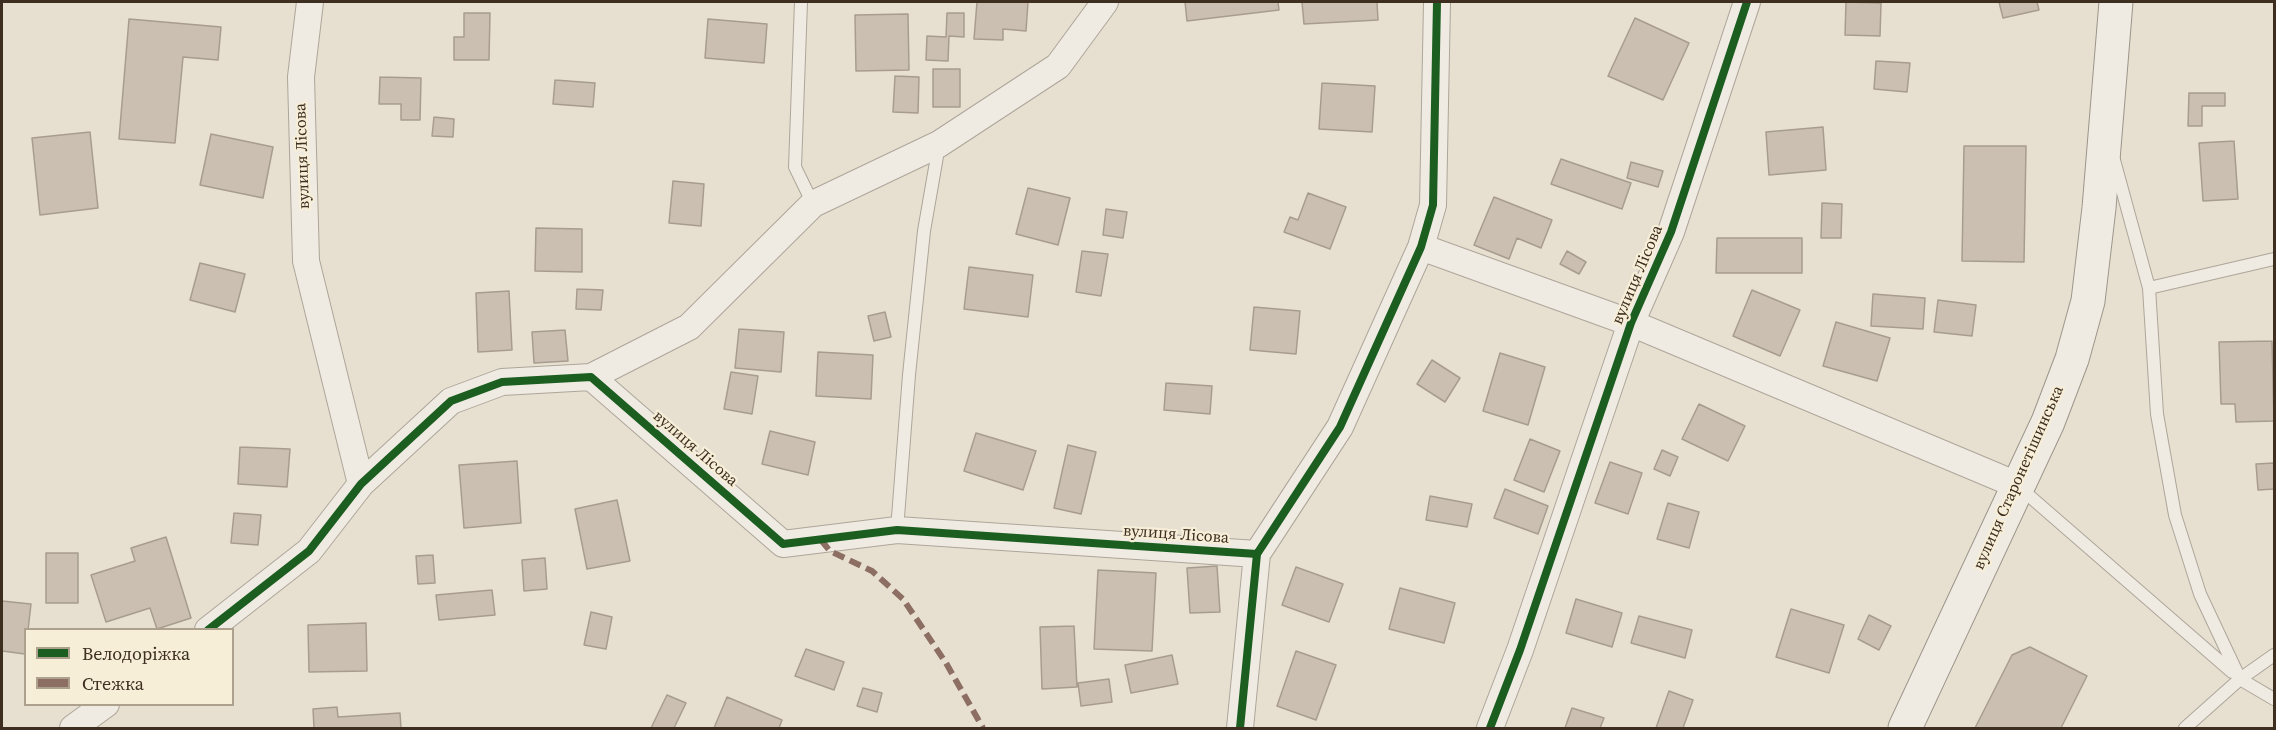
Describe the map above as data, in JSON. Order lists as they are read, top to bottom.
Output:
{
  "streets": {
    "main road": ["вулиця Старонетішинська"],
    "street": ["вулиця Лісова"]
  },
  "crossings": [
    ["вулиця Лісова", "вулиця Старонетішинська"]
  ],
  "legend": ["Велодоріжка", "Стежка"]
}
